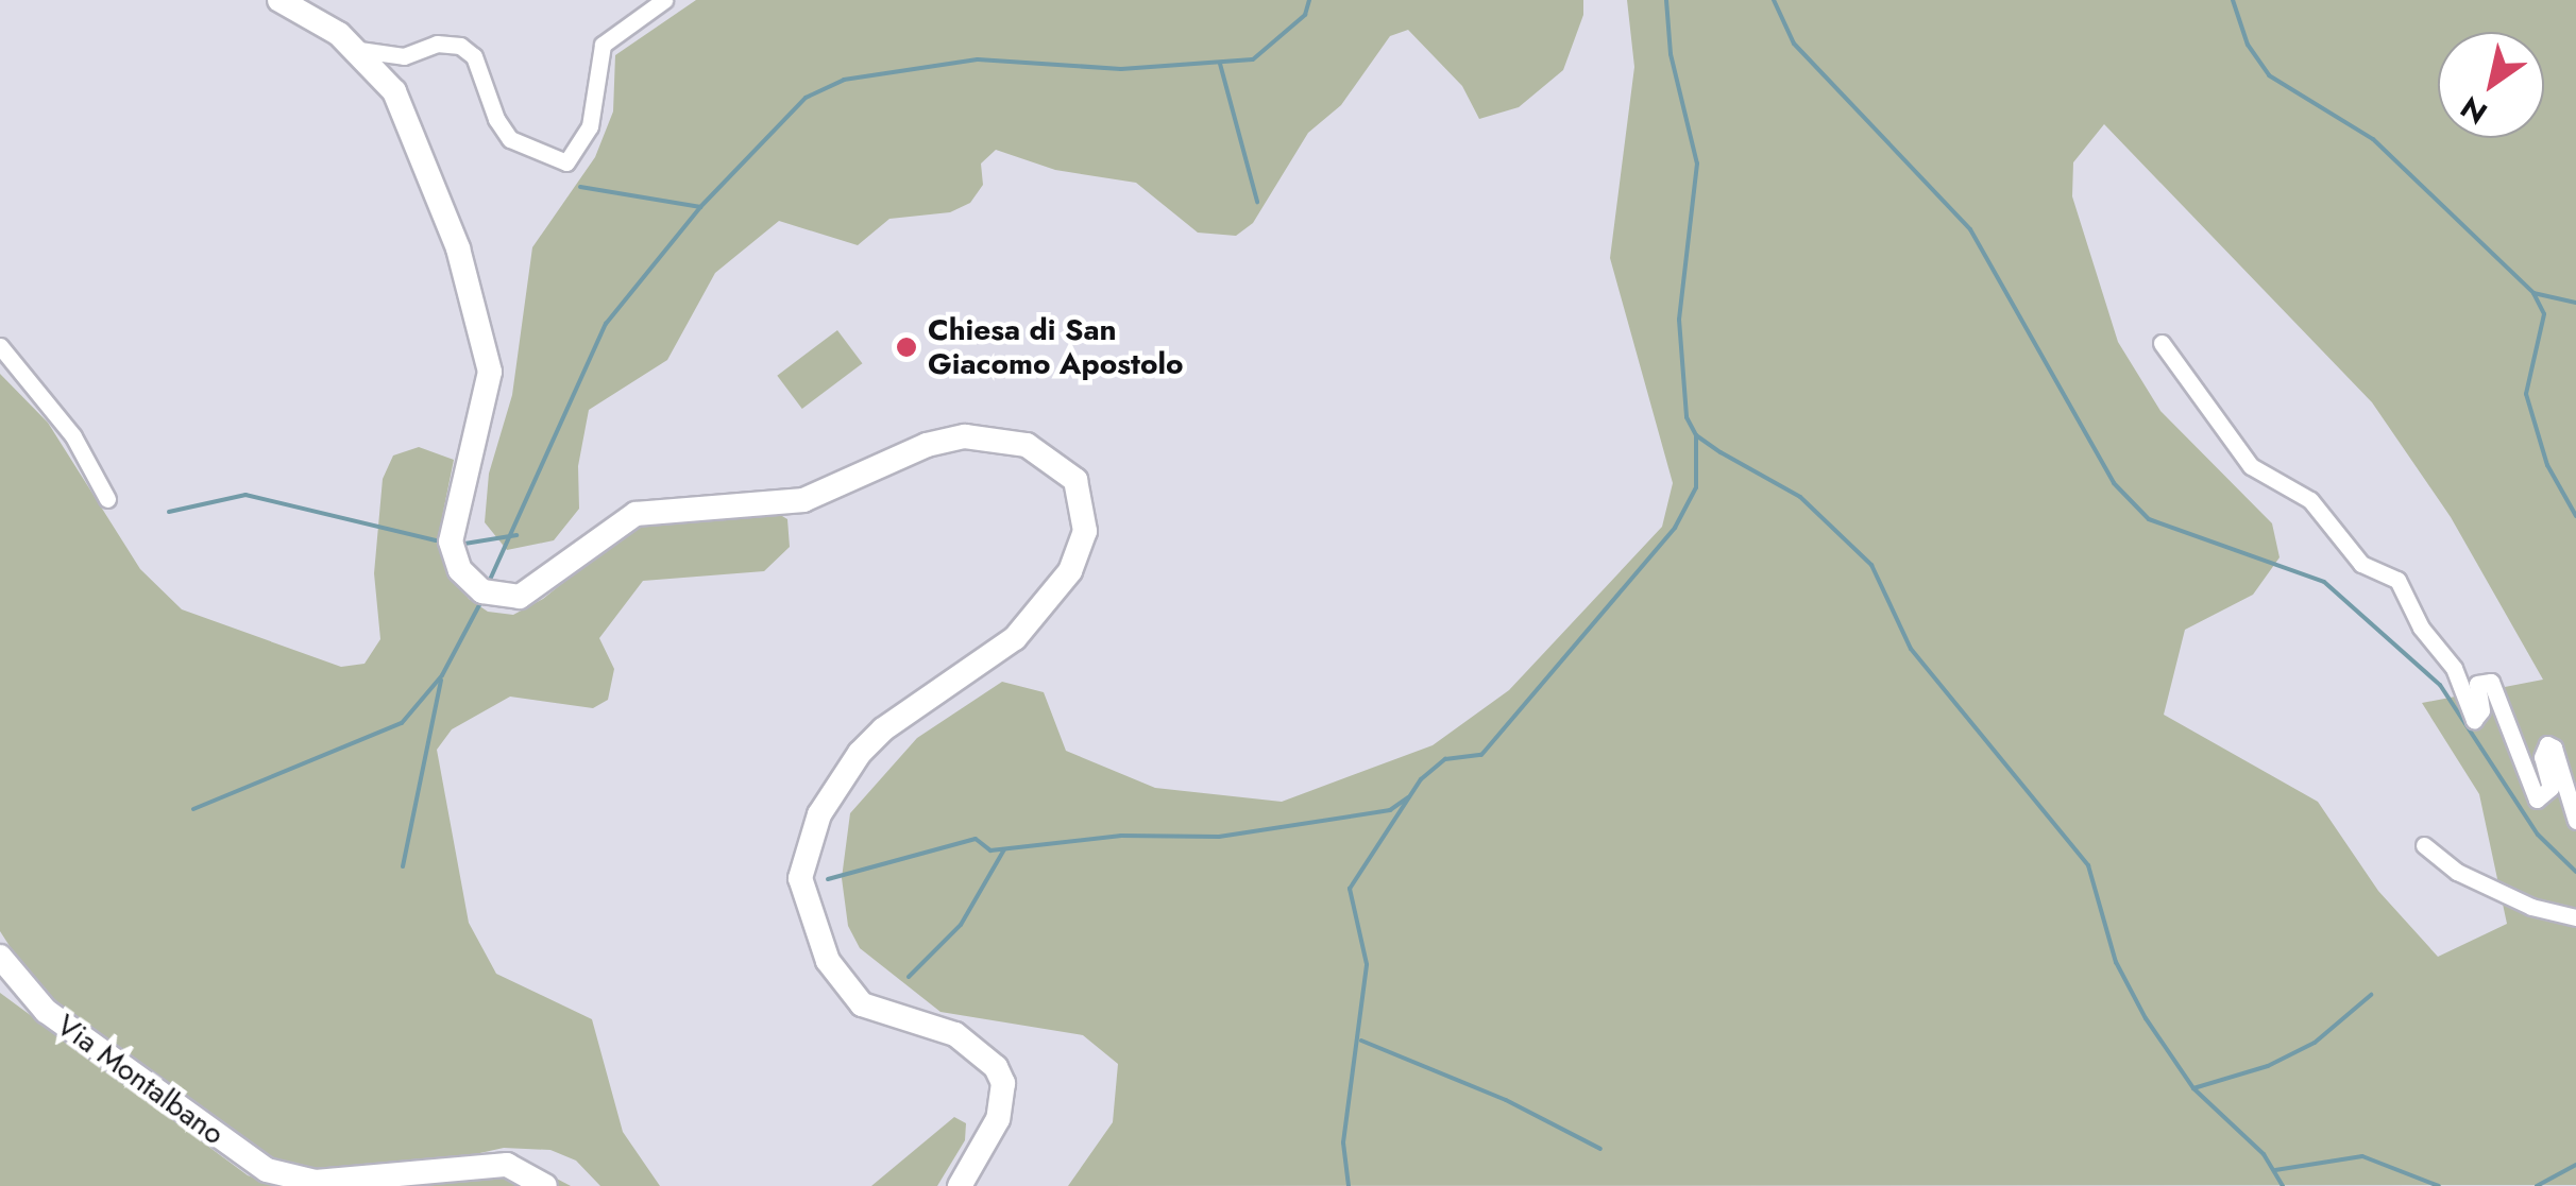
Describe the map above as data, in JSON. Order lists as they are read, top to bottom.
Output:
{
  "streets": {
    "street": ["Via Montalbano"]
  },
  "places": ["Chiesa di San Giacomo Apostolo"],
  "north": "bottom left"
}
